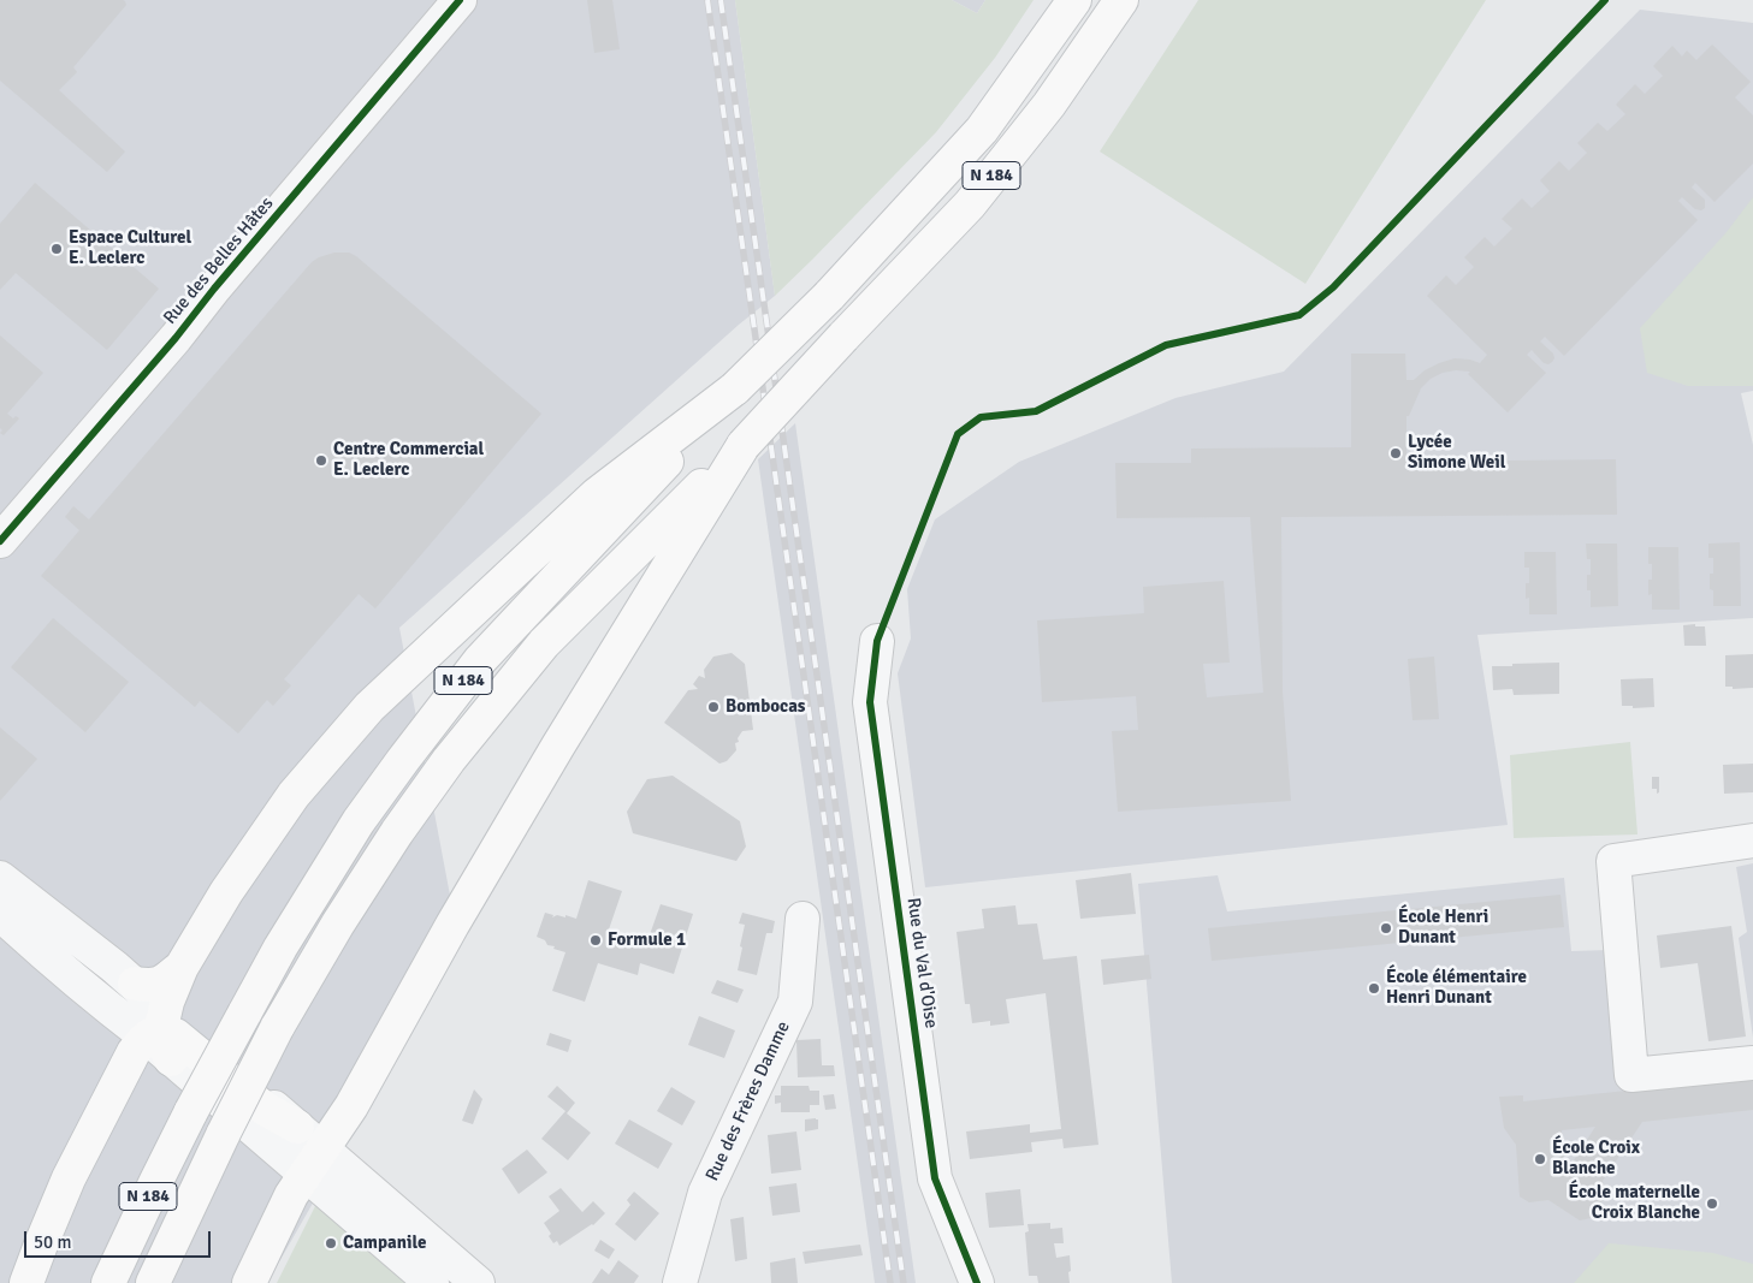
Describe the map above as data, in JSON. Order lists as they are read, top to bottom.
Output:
{
  "streets": {
    "main road": ["N 184"],
    "street": ["Rue des Belles Hâtes", "Rue du Val d'Oise", "Rue des Frères Damme"]
  },
  "places": [
    "Espace Culturel E. Leclerc",
    "Lycée Simone Weil",
    "Centre Commercial E. Leclerc",
    "Bombocas",
    "École Henri Dunant",
    "Formule 1",
    "École élémentaire Henri Dunant",
    "École Croix Blanche",
    "École maternelle Croix Blanche",
    "Campanile"
  ],
  "scale_bar": "50 m"
}
